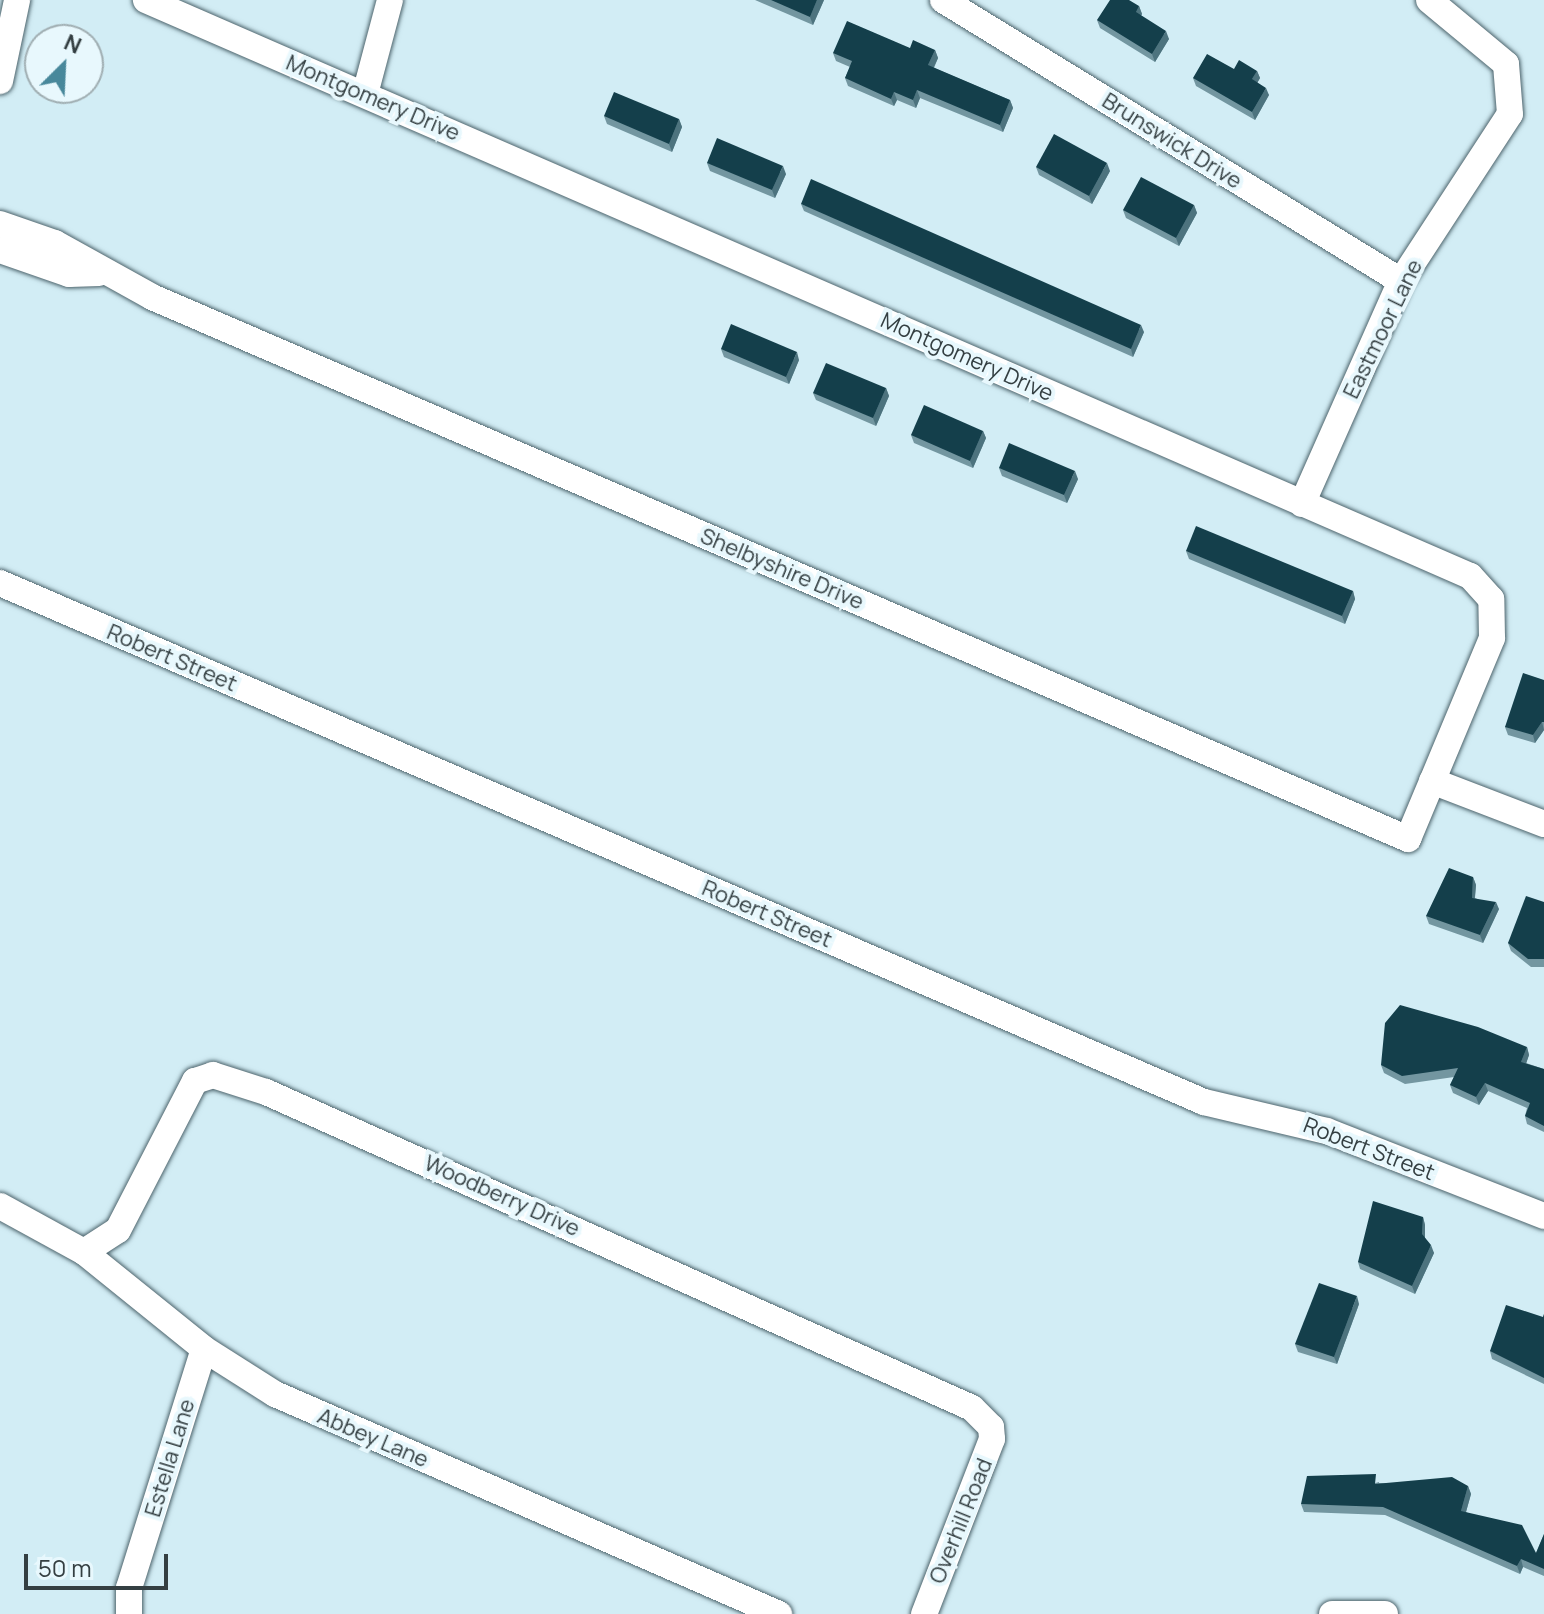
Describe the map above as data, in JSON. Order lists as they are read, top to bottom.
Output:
{
  "streets": {
    "street": [
      "Montgomery Drive",
      "Brunswick Drive",
      "Eastmoor Lane",
      "Shelbyshire Drive",
      "Robert Street",
      "Woodberry Drive",
      "Abbey Lane",
      "Estella Lane",
      "Overhill Road"
    ]
  },
  "crossings": [
    ["Montgomery Drive", "Eastmoor Lane"],
    ["Montgomery Drive", "Shelbyshire Drive"],
    ["Brunswick Drive", "Eastmoor Lane"],
    ["Woodberry Drive", "Abbey Lane"],
    ["Woodberry Drive", "Overhill Road"],
    ["Abbey Lane", "Estella Lane"]
  ],
  "scale_bar": "50 m",
  "north": "top right"
}
